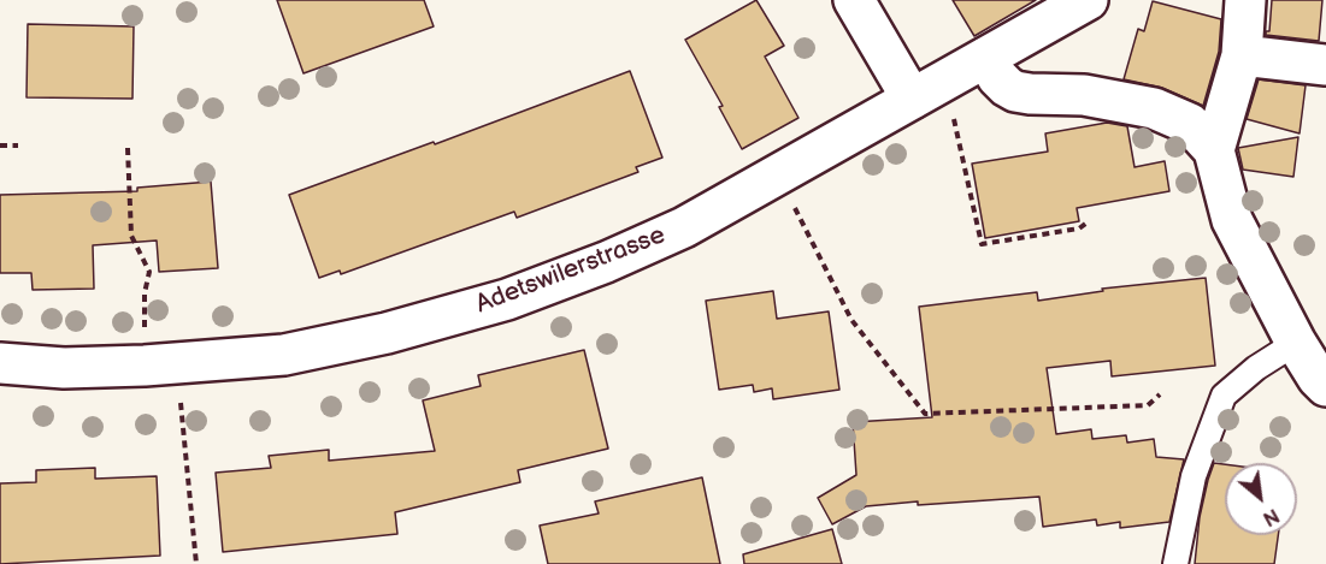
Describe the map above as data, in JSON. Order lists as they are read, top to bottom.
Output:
{
  "streets": {
    "street": ["Adetswilerstrasse"]
  },
  "north": "bottom right"
}
